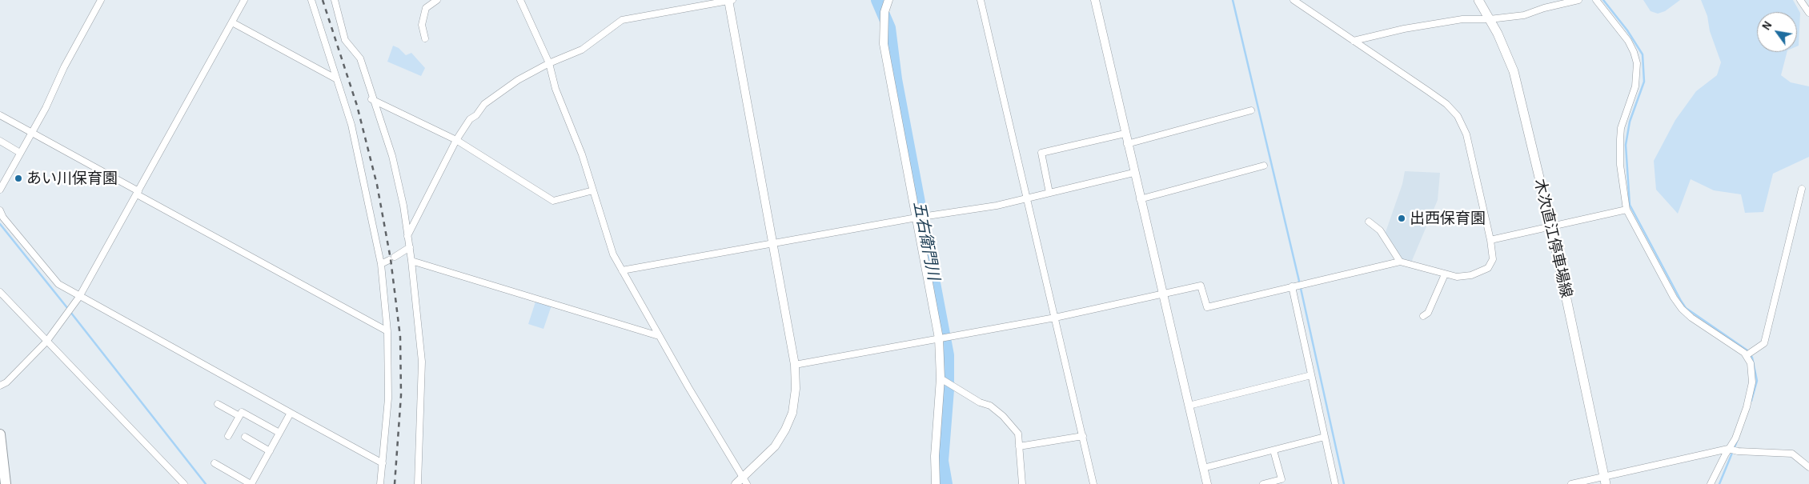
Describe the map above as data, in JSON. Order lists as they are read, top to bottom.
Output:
{
  "streets": {
    "main road": ["木次直江停車場線"]
  },
  "water": ["五右衛門川"],
  "places": ["あい川保育園", "出西保育園"],
  "north": "top left"
}
